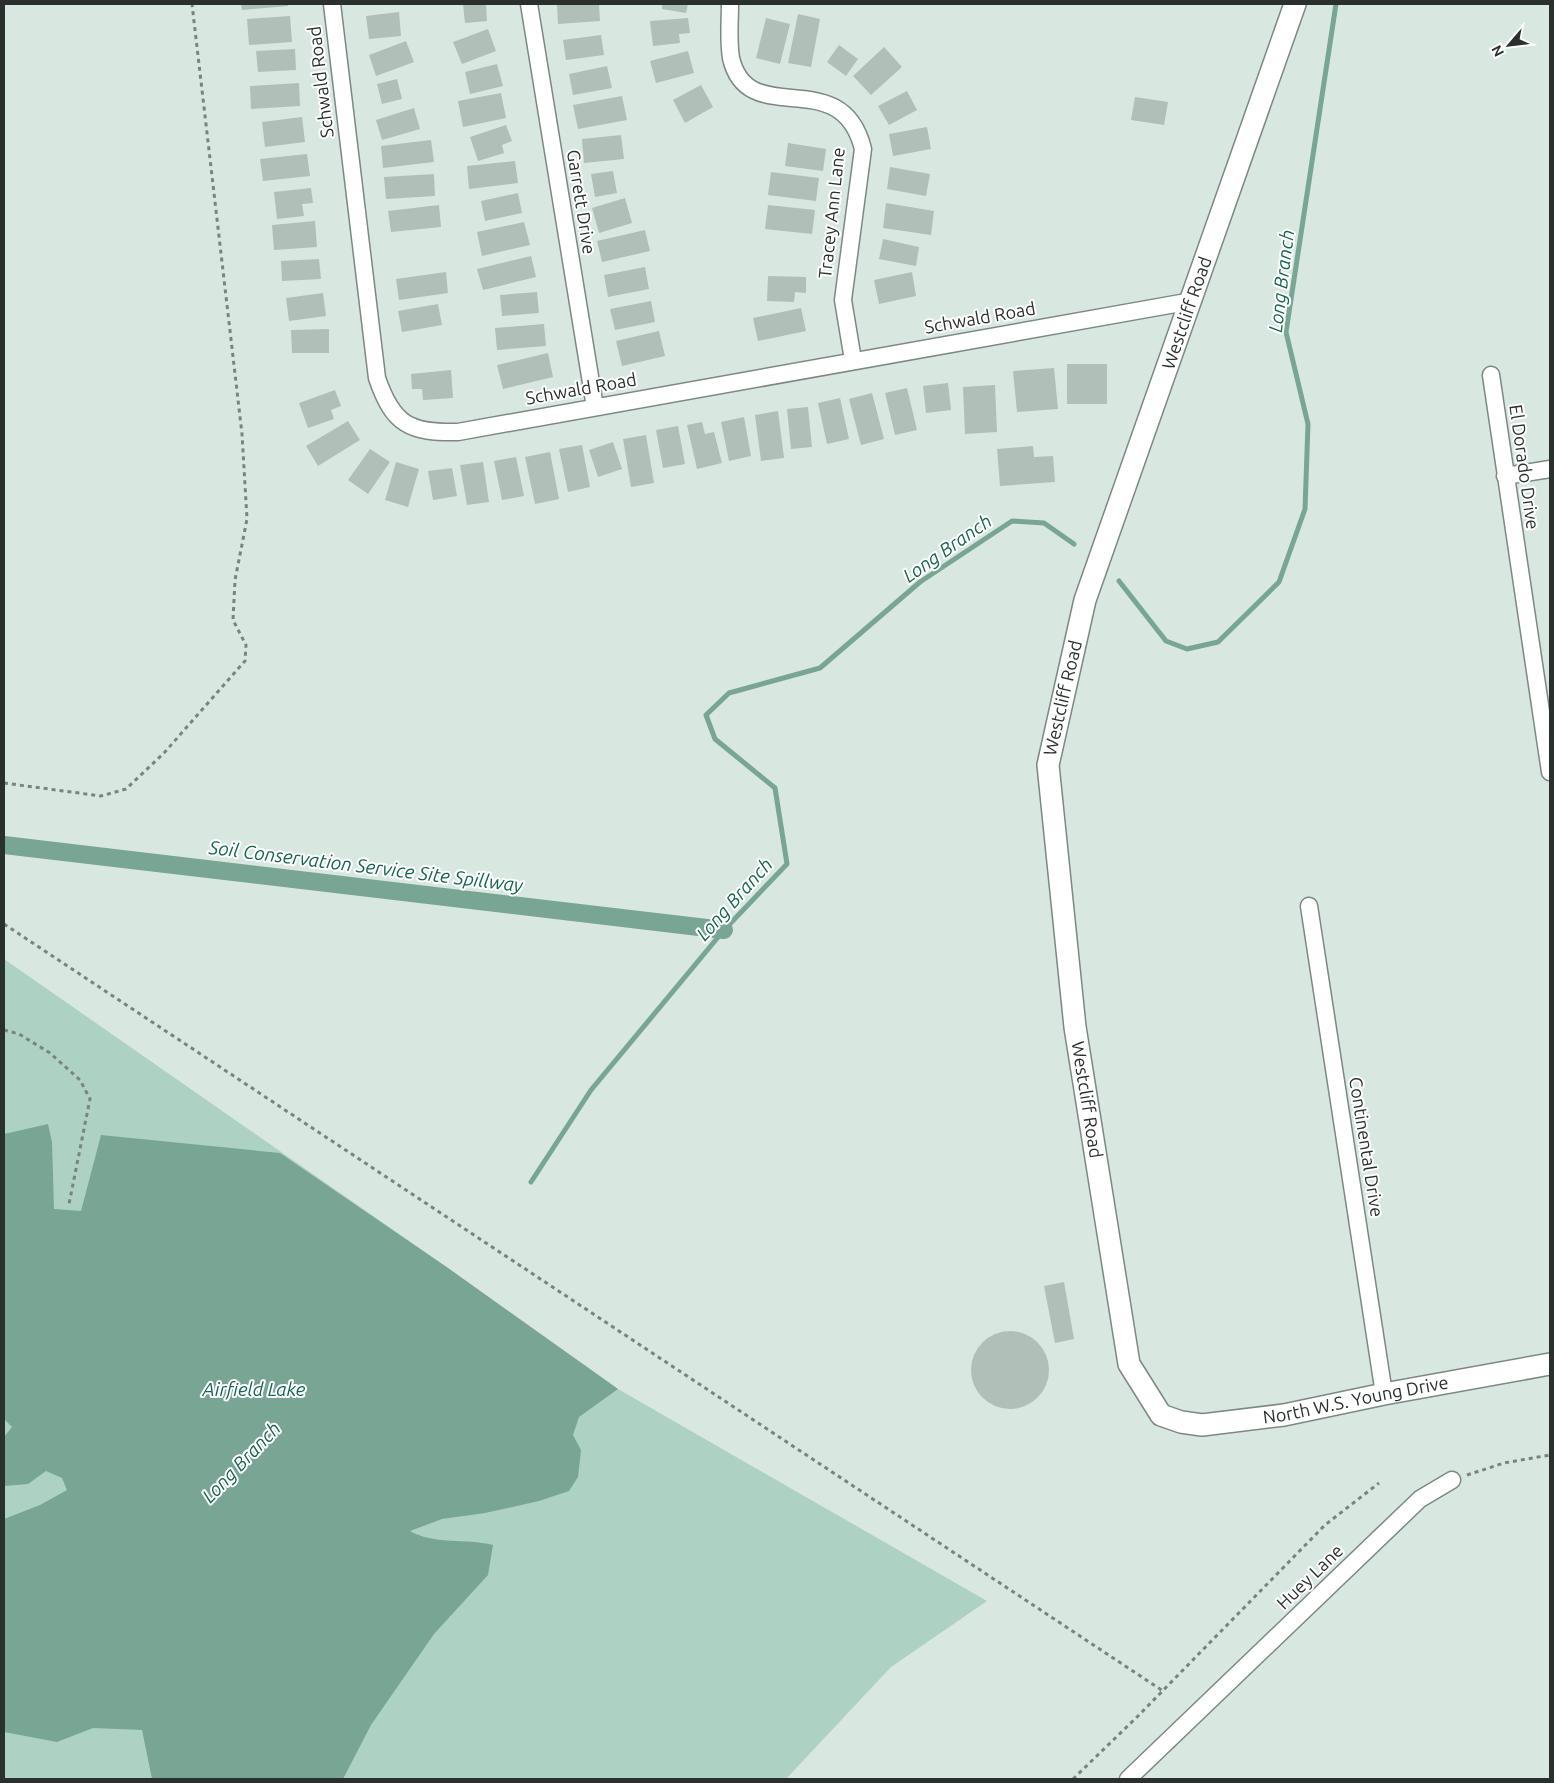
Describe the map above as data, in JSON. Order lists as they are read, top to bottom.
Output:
{
  "streets": {
    "street": [
      "Schwald Road",
      "Garrett Drive",
      "Tracey Ann Lane",
      "Westcliff Road",
      "El Dorado Drive",
      "Continental Drive",
      "North W.S. Young Drive",
      "Huey Lane"
    ]
  },
  "crossings": [
    ["Schwald Road", "Garrett Drive"],
    ["Schwald Road", "Tracey Ann Lane"],
    ["Schwald Road", "Westcliff Road"],
    ["Westcliff Road", "North W.S. Young Drive"],
    ["Continental Drive", "North W.S. Young Drive"]
  ],
  "water": ["Long Branch", "Soil Conservation Service Site Spillway", "Airfield Lake"],
  "north": "bottom left"
}
